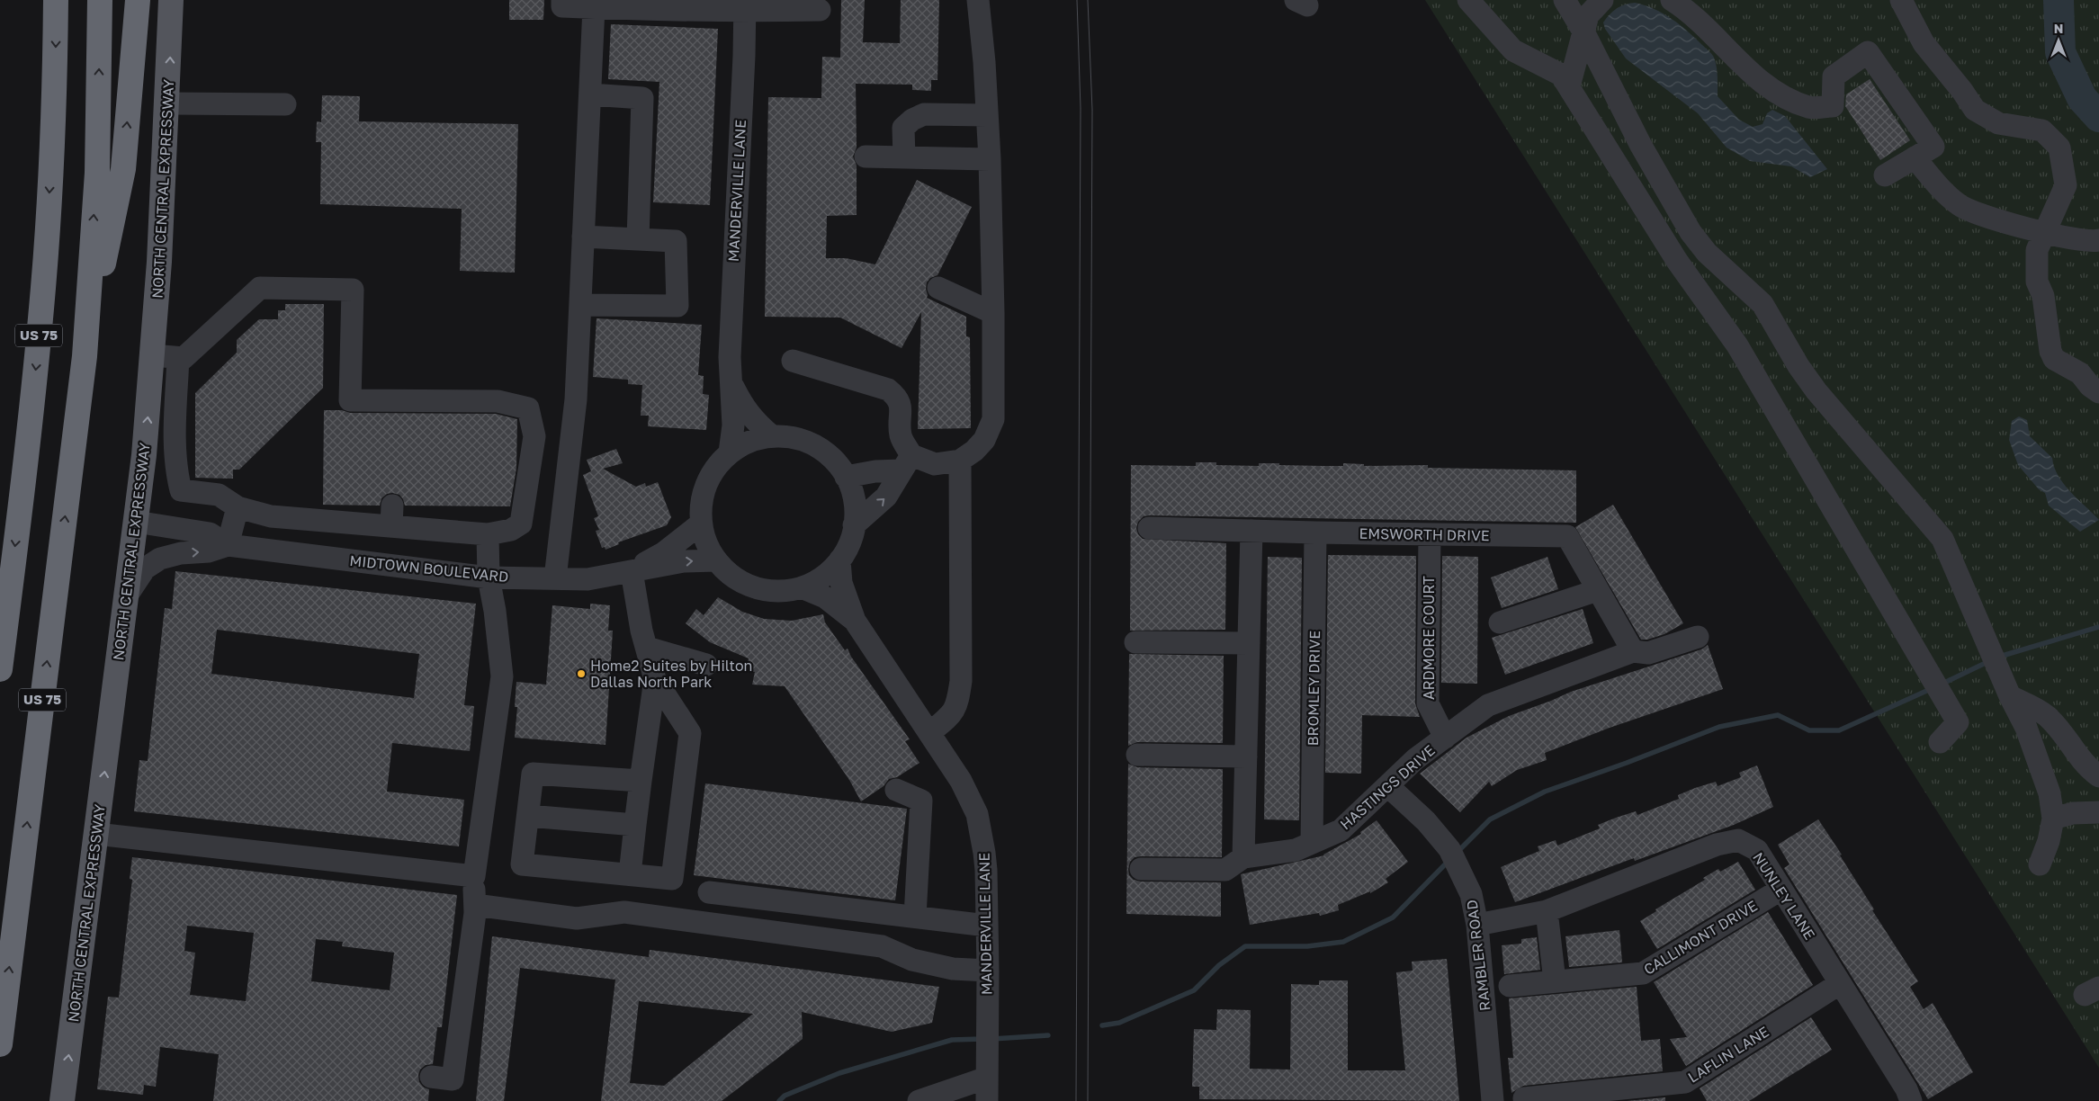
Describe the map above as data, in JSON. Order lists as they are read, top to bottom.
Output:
{
  "streets": {
    "highway": ["US 75"],
    "main road": ["NORTH CENTRAL EXPRESSWAY"],
    "street": [
      "MANDERVILLE LANE",
      "EMSWORTH DRIVE",
      "MIDTOWN BOULEVARD",
      "ARDMORE COURT",
      "BROMLEY DRIVE",
      "HASTINGS DRIVE",
      "NUNLEY LANE",
      "CALLIMONT DRIVE",
      "RAMBLER ROAD",
      "LAFLIN LANE"
    ]
  },
  "crossings": [
    ["NORTH CENTRAL EXPRESSWAY", "MIDTOWN BOULEVARD"],
    ["MANDERVILLE LANE", "MIDTOWN BOULEVARD"],
    ["EMSWORTH DRIVE", "ARDMORE COURT"],
    ["EMSWORTH DRIVE", "BROMLEY DRIVE"],
    ["EMSWORTH DRIVE", "HASTINGS DRIVE"],
    ["ARDMORE COURT", "HASTINGS DRIVE"],
    ["BROMLEY DRIVE", "HASTINGS DRIVE"],
    ["HASTINGS DRIVE", "RAMBLER ROAD"],
    ["NUNLEY LANE", "CALLIMONT DRIVE"],
    ["NUNLEY LANE", "RAMBLER ROAD"],
    ["NUNLEY LANE", "LAFLIN LANE"]
  ],
  "one_way": ["NORTH CENTRAL EXPRESSWAY"],
  "places": ["Home2 Suites by Hilton Dallas North Park"],
  "north": "top"
}
